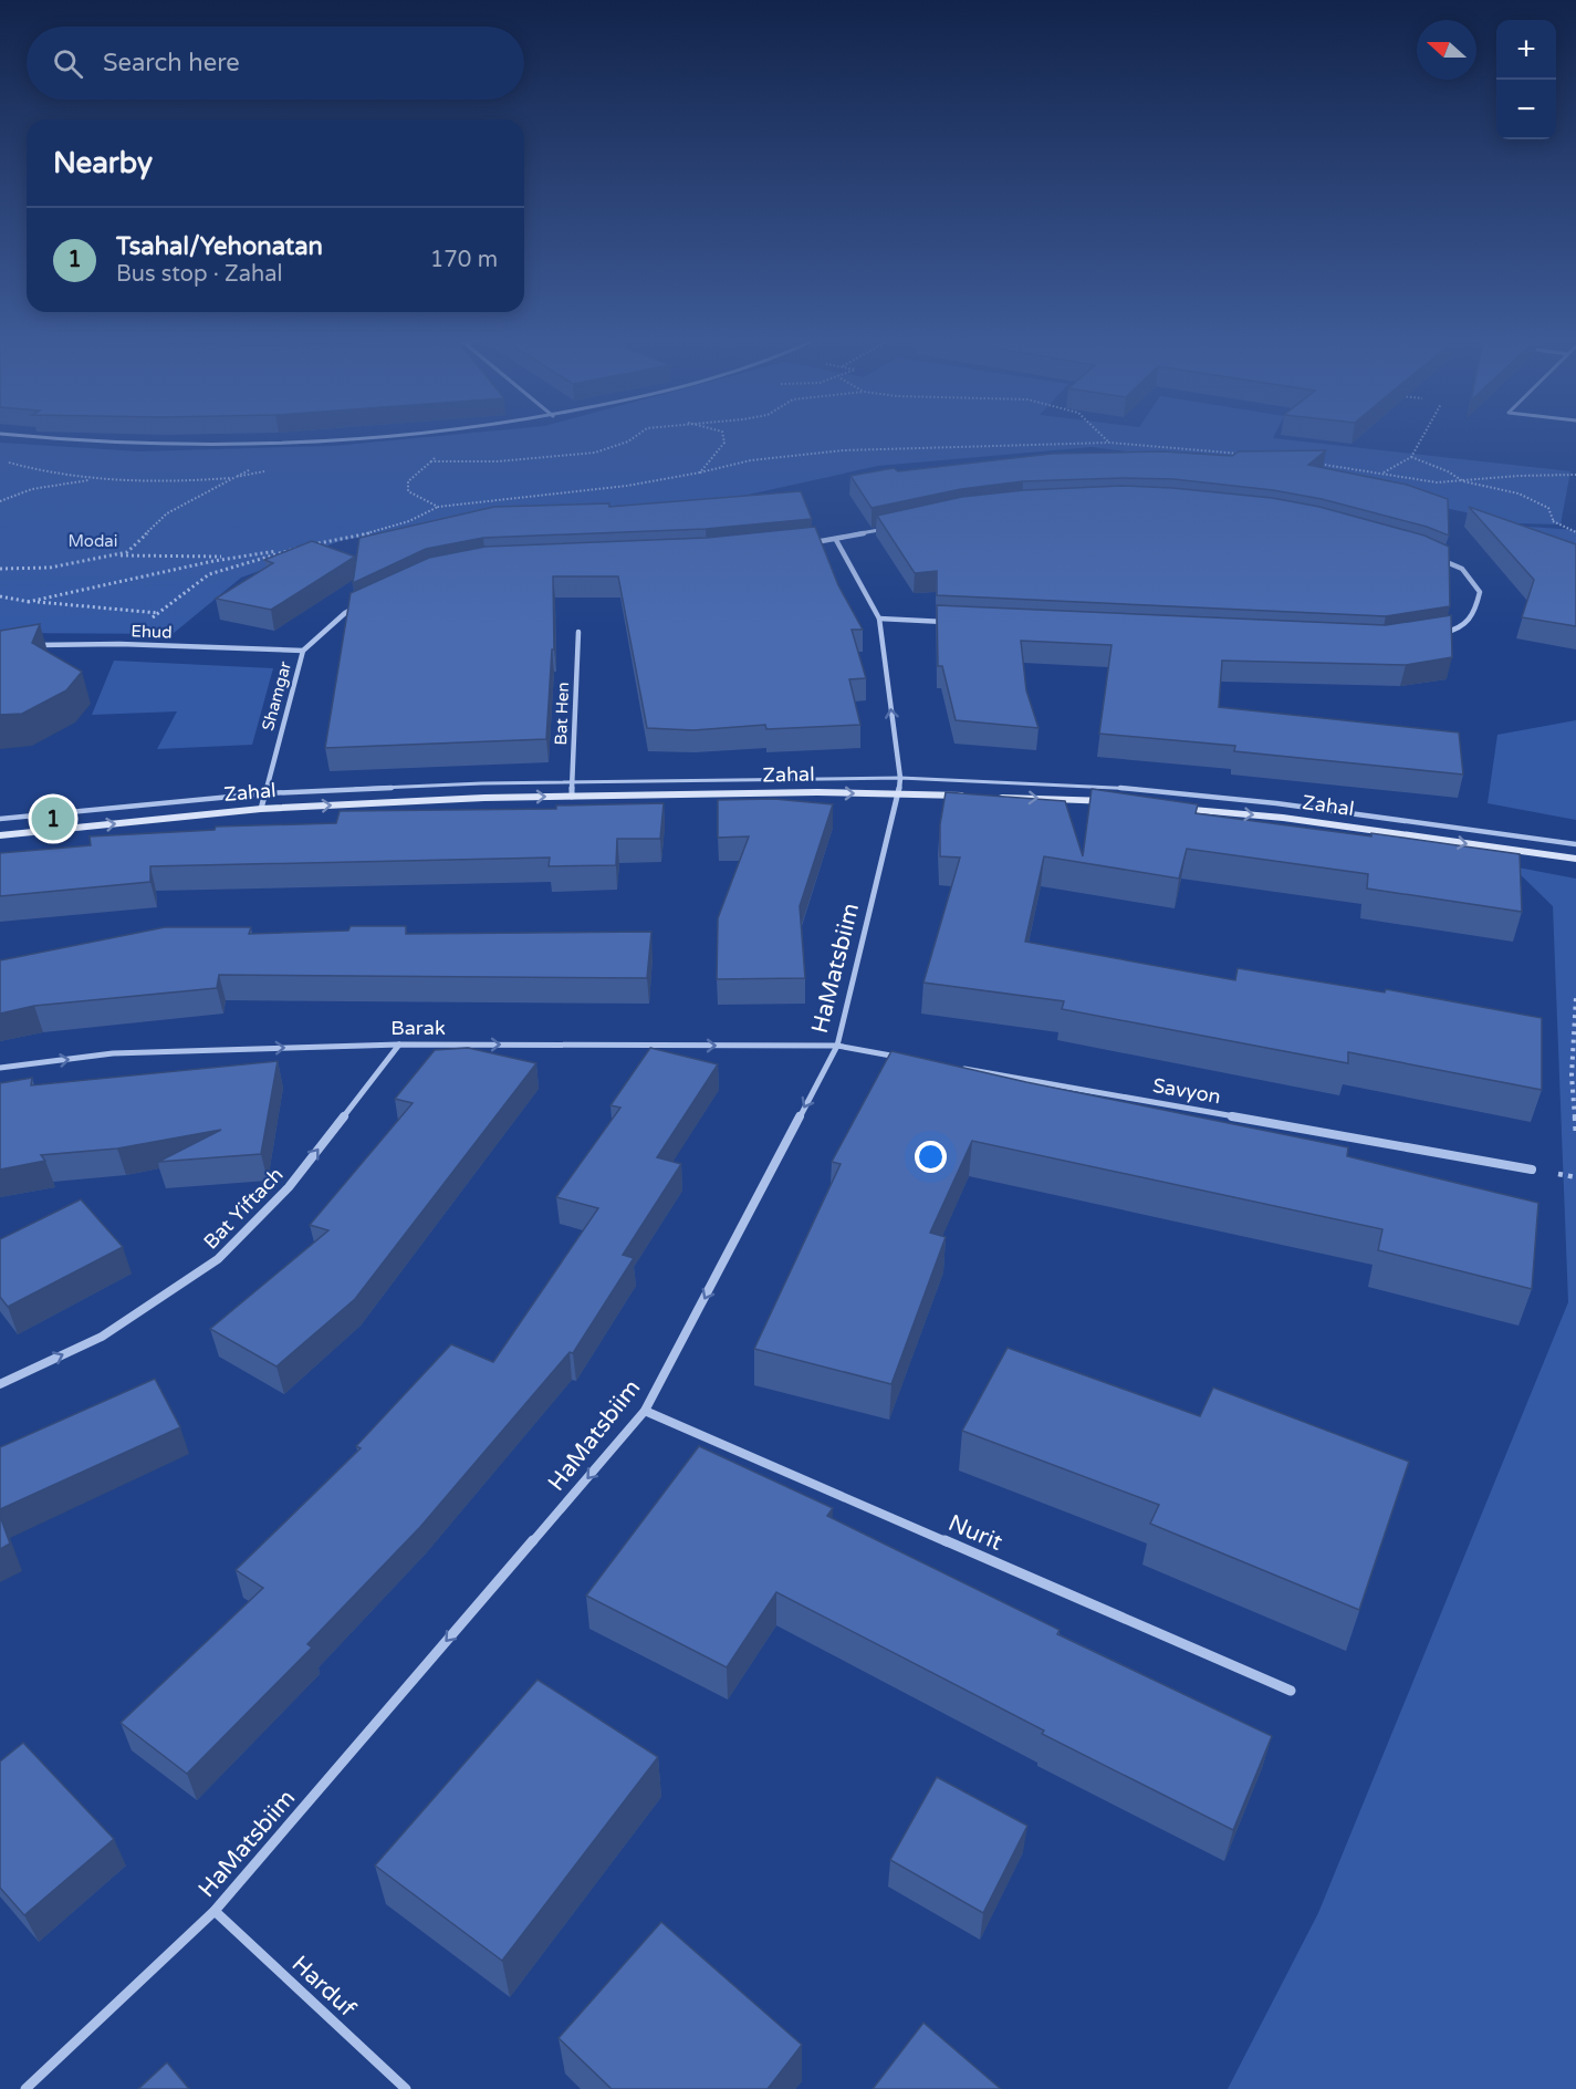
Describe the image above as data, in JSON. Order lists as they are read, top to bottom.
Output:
{
  "streets": {
    "street": [
      "Ehud",
      "Shamgar",
      "Bat Hen",
      "Zahal",
      "HaMatsbiim",
      "Barak",
      "Savyon",
      "Bat Yiftach",
      "Nurit",
      "Harduf"
    ]
  },
  "crossings": [
    ["Ehud", "Shamgar"],
    ["Shamgar", "Zahal"],
    ["Bat Hen", "Zahal"],
    ["Zahal", "HaMatsbiim"],
    ["HaMatsbiim", "Barak"],
    ["HaMatsbiim", "Nurit"],
    ["HaMatsbiim", "Harduf"],
    ["Barak", "Bat Yiftach"]
  ],
  "one_way": ["Barak", "Bat Yiftach"],
  "parks": ["Modai"],
  "north": "left",
  "page": {
    "map_buttons": ["+", "−"],
    "search": "Search here",
    "heading": "Nearby",
    "list": [
      {
        "mark": "1",
        "name": "Tsahal/Yehonatan",
        "note": "Bus stop · Zahal",
        "value": "170 m"
      }
    ],
    "pins": "1"
  }
}
